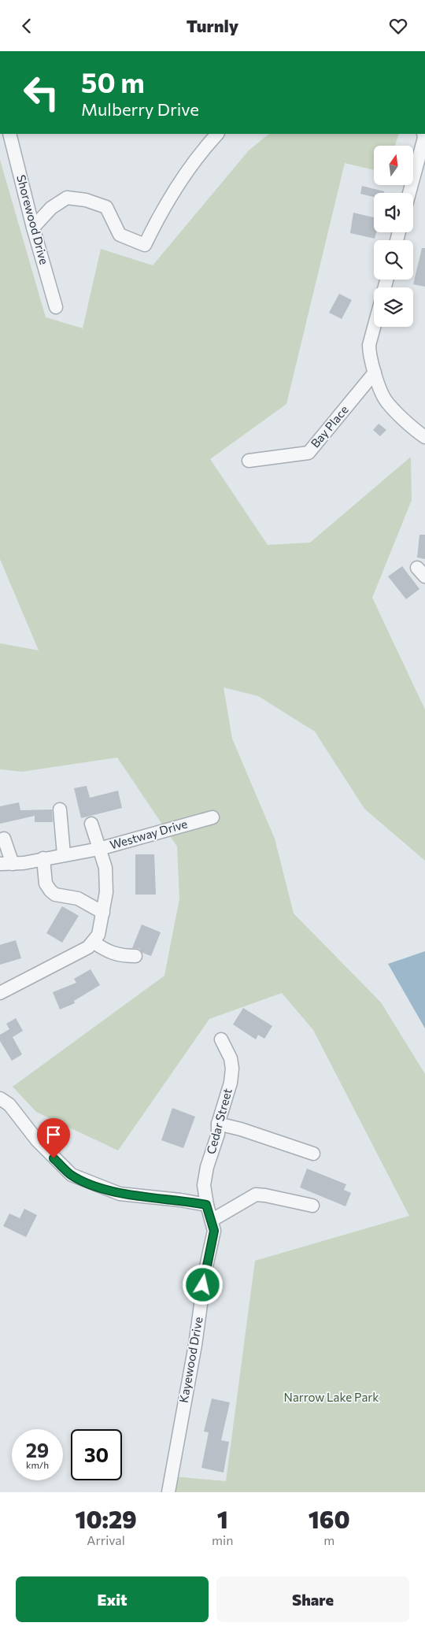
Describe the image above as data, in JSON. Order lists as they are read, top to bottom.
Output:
{
  "streets": {
    "street": [
      "Shorewood Drive",
      "Bay Place",
      "Westway Drive",
      "Cedar Street",
      "Kayewood Drive"
    ]
  },
  "crossings": [
    ["Cedar Street", "Kayewood Drive"]
  ],
  "parks": ["Narrow Lake Park"],
  "north": "top",
  "page": {
    "header": "Turnly",
    "turn": ["50 m", "Mulberry Drive"],
    "speed": "29 km/h",
    "limit": "30",
    "eta": [
      "10:29",
      "Arrival",
      "1",
      "min",
      "160",
      "m"
    ],
    "buttons": ["Exit", "Share"]
  }
}
